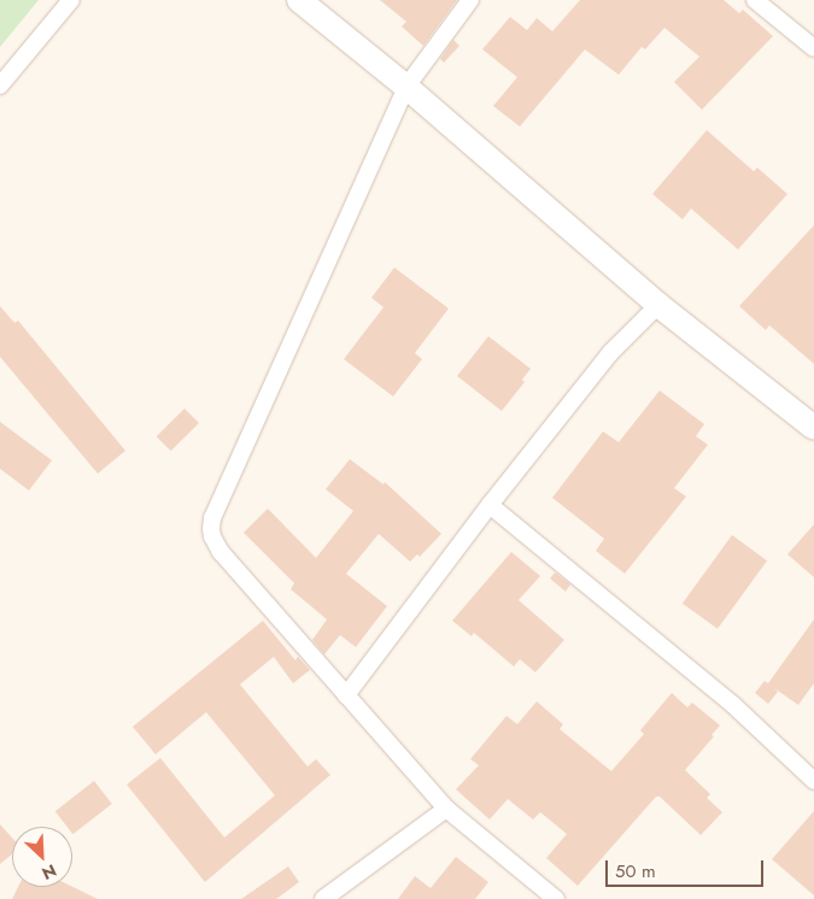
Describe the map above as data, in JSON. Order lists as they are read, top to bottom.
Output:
{
  "scale_bar": "50 m",
  "north": "bottom right"
}
